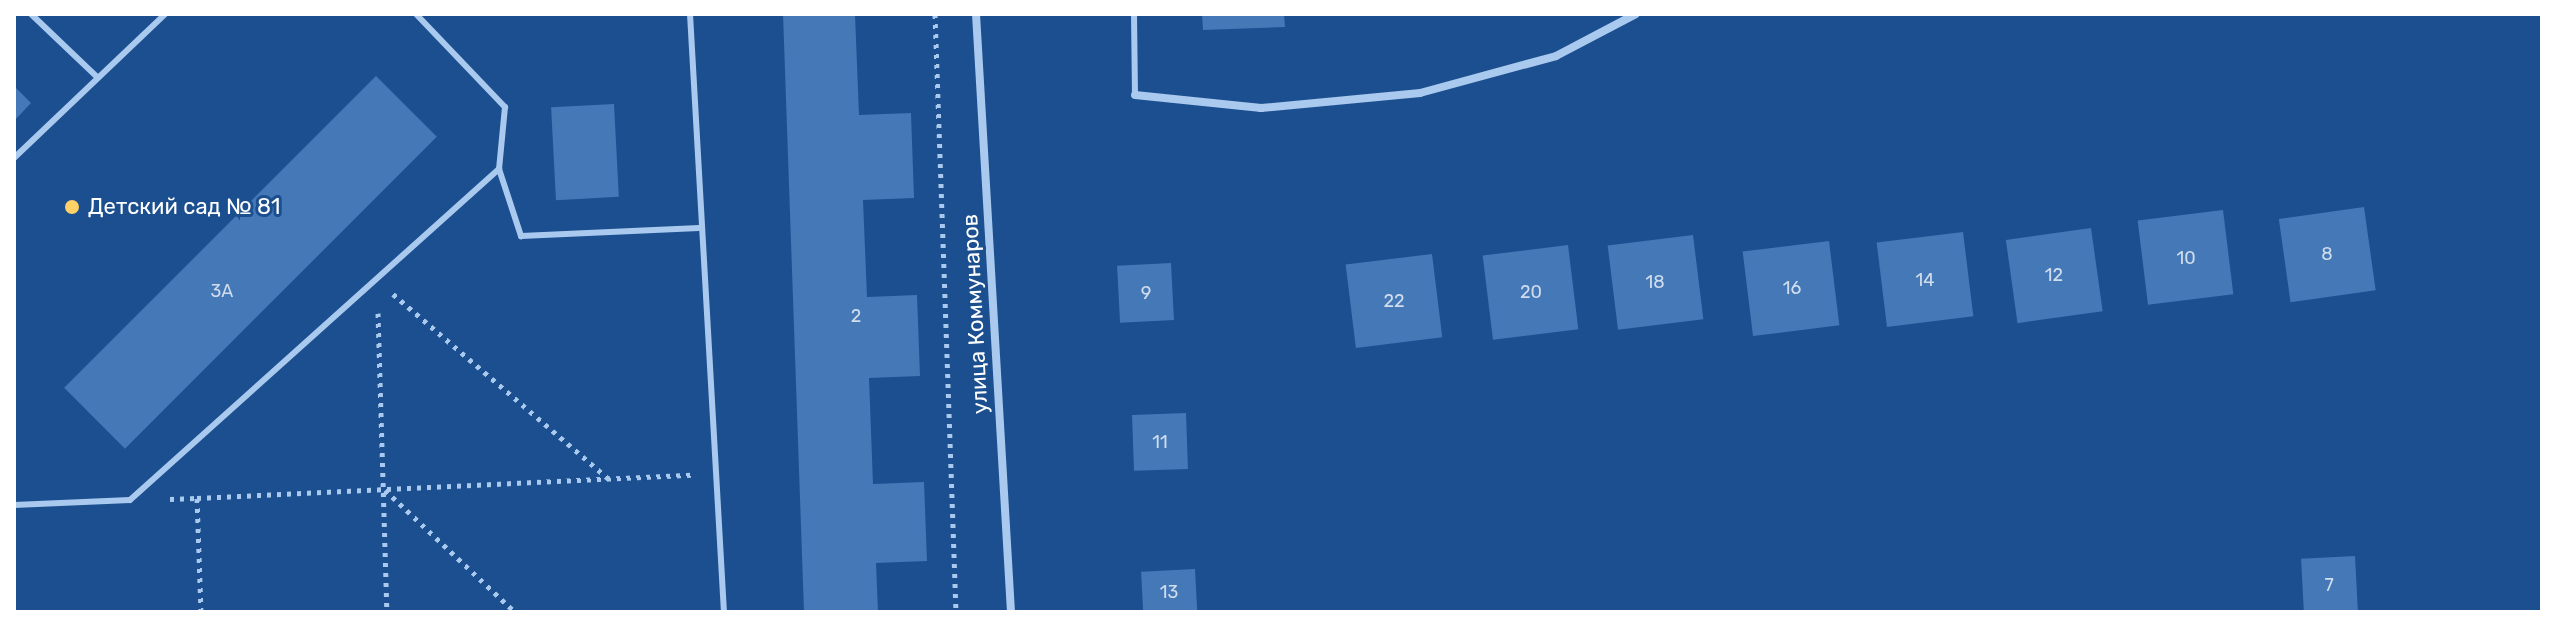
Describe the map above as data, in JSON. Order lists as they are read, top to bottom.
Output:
{
  "streets": {
    "street": ["улица Коммунаров"]
  },
  "places": ["Детский сад № 81"],
  "house_numbers": [
    "8",
    "10",
    "12",
    "14",
    "18",
    "16",
    "3А",
    "20",
    "9",
    "22",
    "2",
    "11",
    "7",
    "13"
  ]
}
